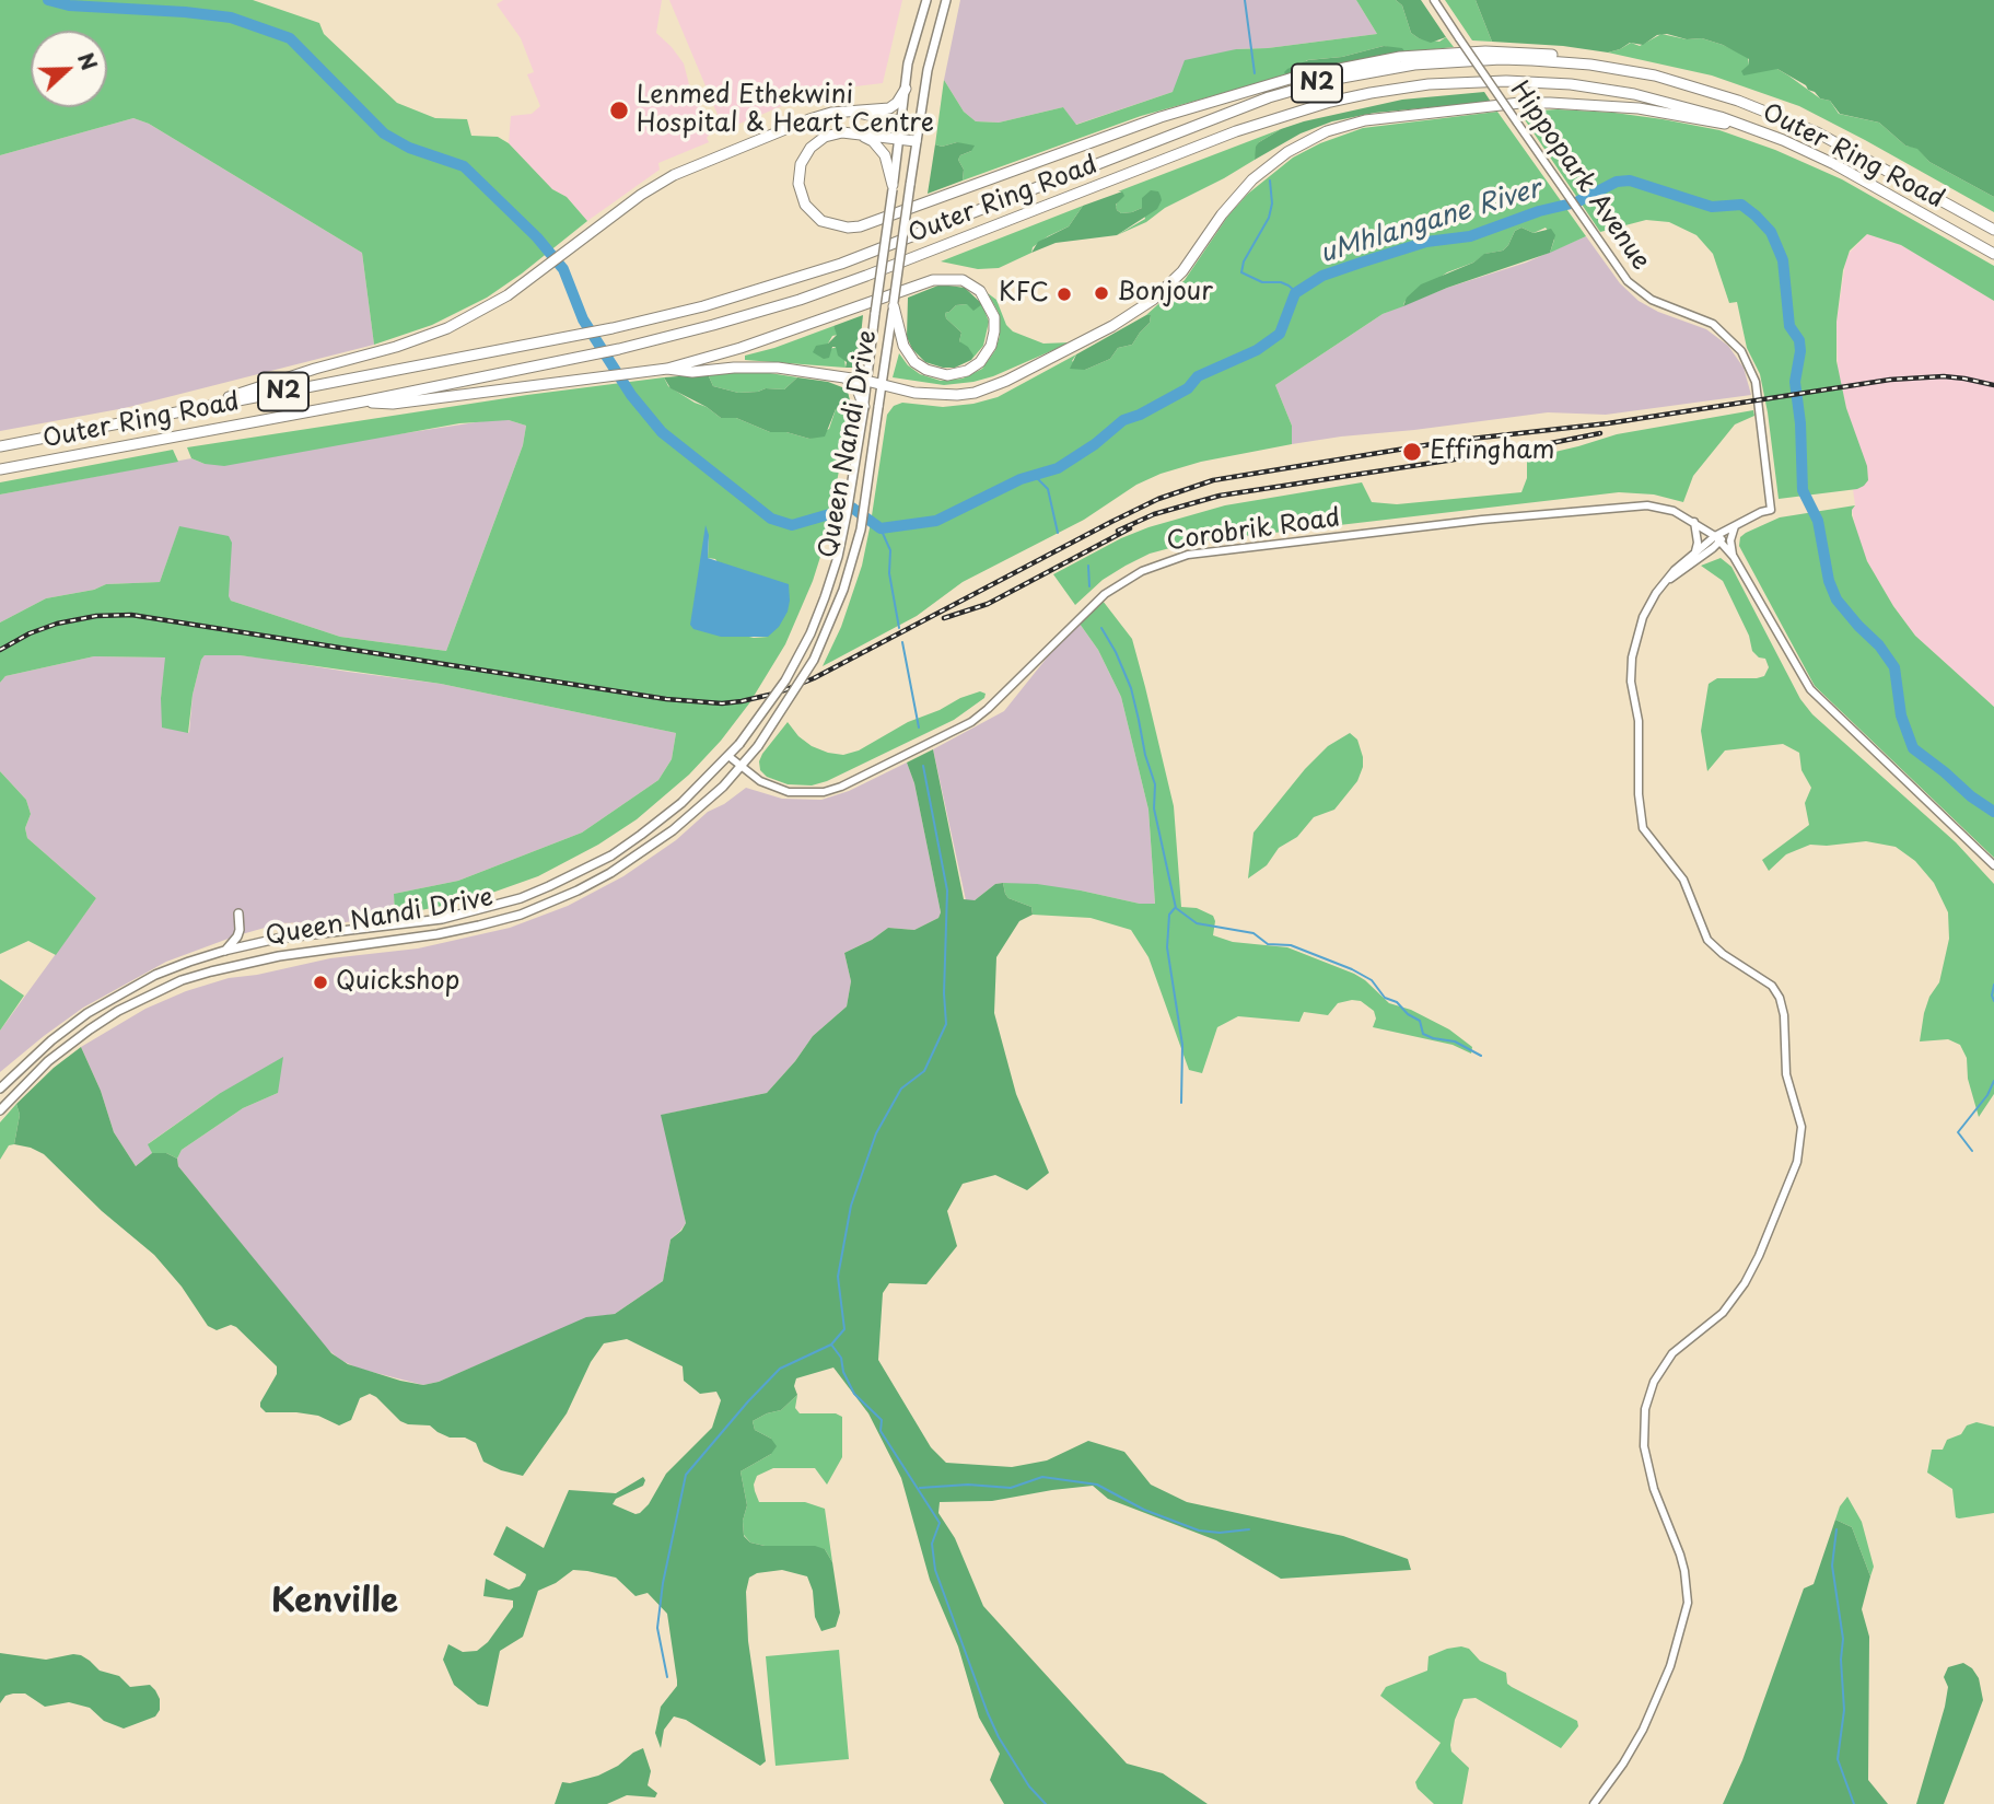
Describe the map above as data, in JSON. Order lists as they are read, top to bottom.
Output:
{
  "streets": {
    "highway": ["N2", "Outer Ring Road"],
    "main road": ["Queen Nandi Drive"],
    "street": ["Hippopark Avenue", "Corobrik Road"]
  },
  "crossings": [
    ["Queen Nandi Drive", "Corobrik Road"]
  ],
  "districts": ["Kenville"],
  "water": ["uMhlangane River"],
  "places": [
    "Lenmed Ethekwini Hospital & Heart Centre",
    "Bonjour",
    "KFC",
    "Effingham",
    "Quickshop"
  ],
  "north": "right"
}
